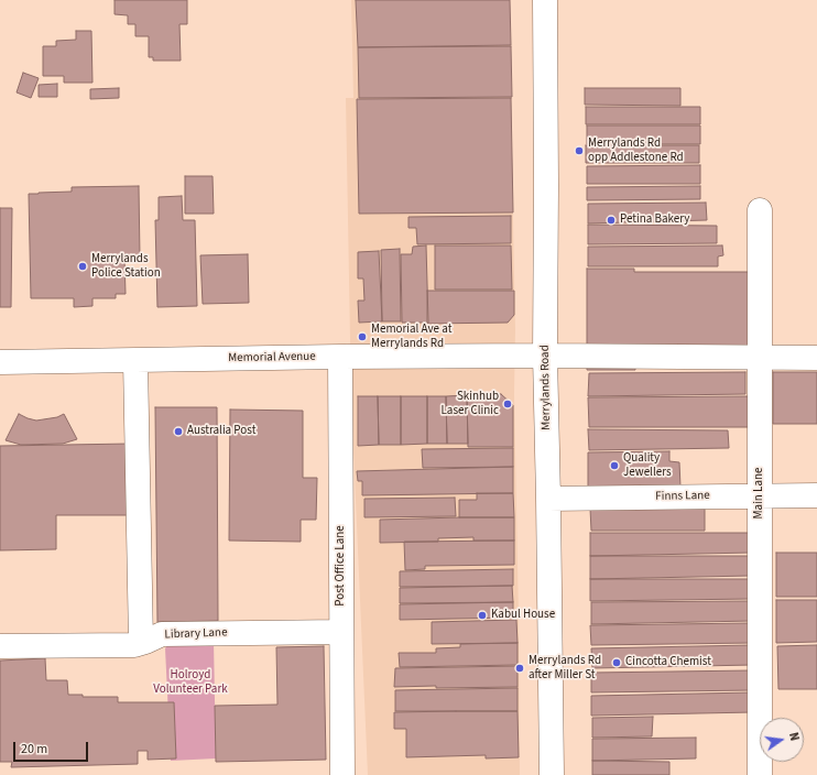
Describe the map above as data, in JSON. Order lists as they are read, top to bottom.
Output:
{
  "streets": {
    "street": [
      "Memorial Avenue",
      "Merrylands Road",
      "Main Lane",
      "Finns Lane",
      "Post Office Lane",
      "Library Lane"
    ]
  },
  "crossings": [
    ["Memorial Avenue", "Merrylands Road"],
    ["Memorial Avenue", "Main Lane"],
    ["Memorial Avenue", "Post Office Lane"],
    ["Merrylands Road", "Finns Lane"],
    ["Main Lane", "Finns Lane"],
    ["Post Office Lane", "Library Lane"]
  ],
  "parks": ["Holroyd Volunteer Park"],
  "places": [
    "Merrylands Rd opp Addlestone Rd",
    "Petina Bakery",
    "Merrylands Police Station",
    "Memorial Ave at Merrylands Rd",
    "Skinhub Laser Clinic",
    "Australia Post",
    "Quality Jewellers",
    "Kabul House",
    "Cincotta Chemist",
    "Merrylands Rd after Miller St"
  ],
  "scale_bar": "20 m",
  "north": "right"
}
